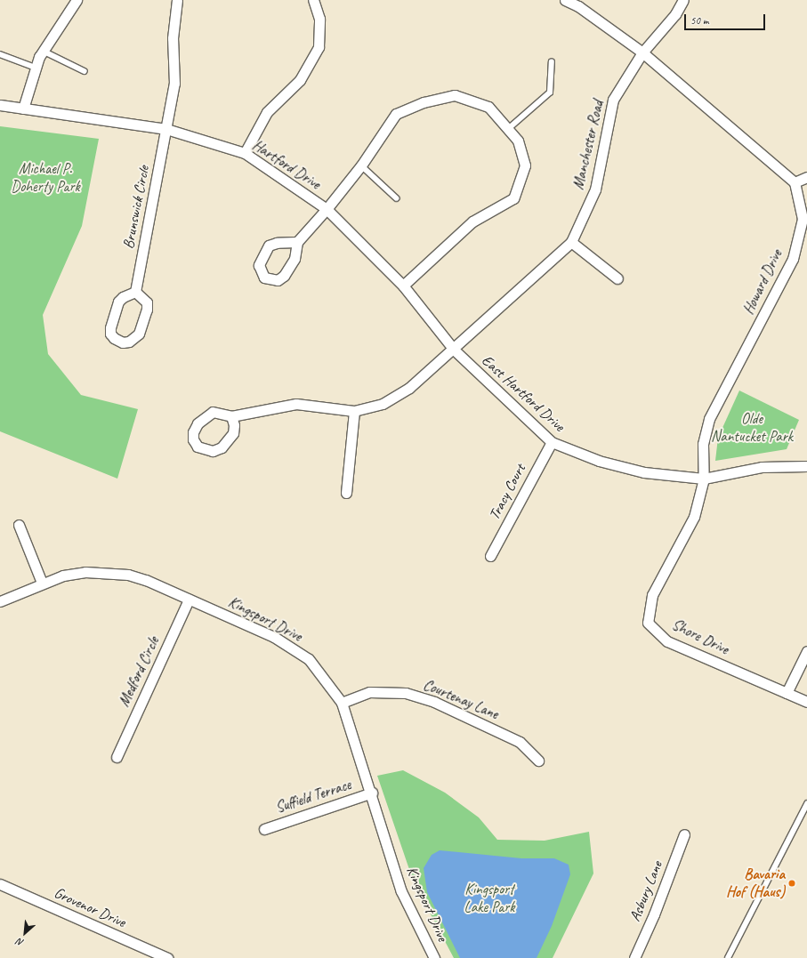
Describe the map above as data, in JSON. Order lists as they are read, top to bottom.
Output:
{
  "streets": {
    "street": [
      "Manchester Road",
      "Hartford Drive",
      "Brunswick Circle",
      "Howard Drive",
      "East Hartford Drive",
      "Tracy Court",
      "Kingsport Drive",
      "Shore Drive",
      "Medford Circle",
      "Courtenay Lane",
      "Suffield Terrace",
      "Asbury Lane",
      "Grovenor Drive"
    ]
  },
  "crossings": [
    ["Manchester Road", "Hartford Drive"],
    ["Manchester Road", "East Hartford Drive"],
    ["Hartford Drive", "Brunswick Circle"],
    ["Hartford Drive", "East Hartford Drive"],
    ["Howard Drive", "East Hartford Drive"],
    ["Howard Drive", "Shore Drive"],
    ["East Hartford Drive", "Tracy Court"],
    ["East Hartford Drive", "Shore Drive"],
    ["Kingsport Drive", "Medford Circle"],
    ["Kingsport Drive", "Courtenay Lane"],
    ["Kingsport Drive", "Suffield Terrace"]
  ],
  "parks": ["Michael P. Doherty Park", "Olde Nantucket Park", "Kingsport Lake Park"],
  "places": ["Bavaria Hof (Haus)"],
  "scale_bar": "50 m",
  "north": "bottom left"
}
